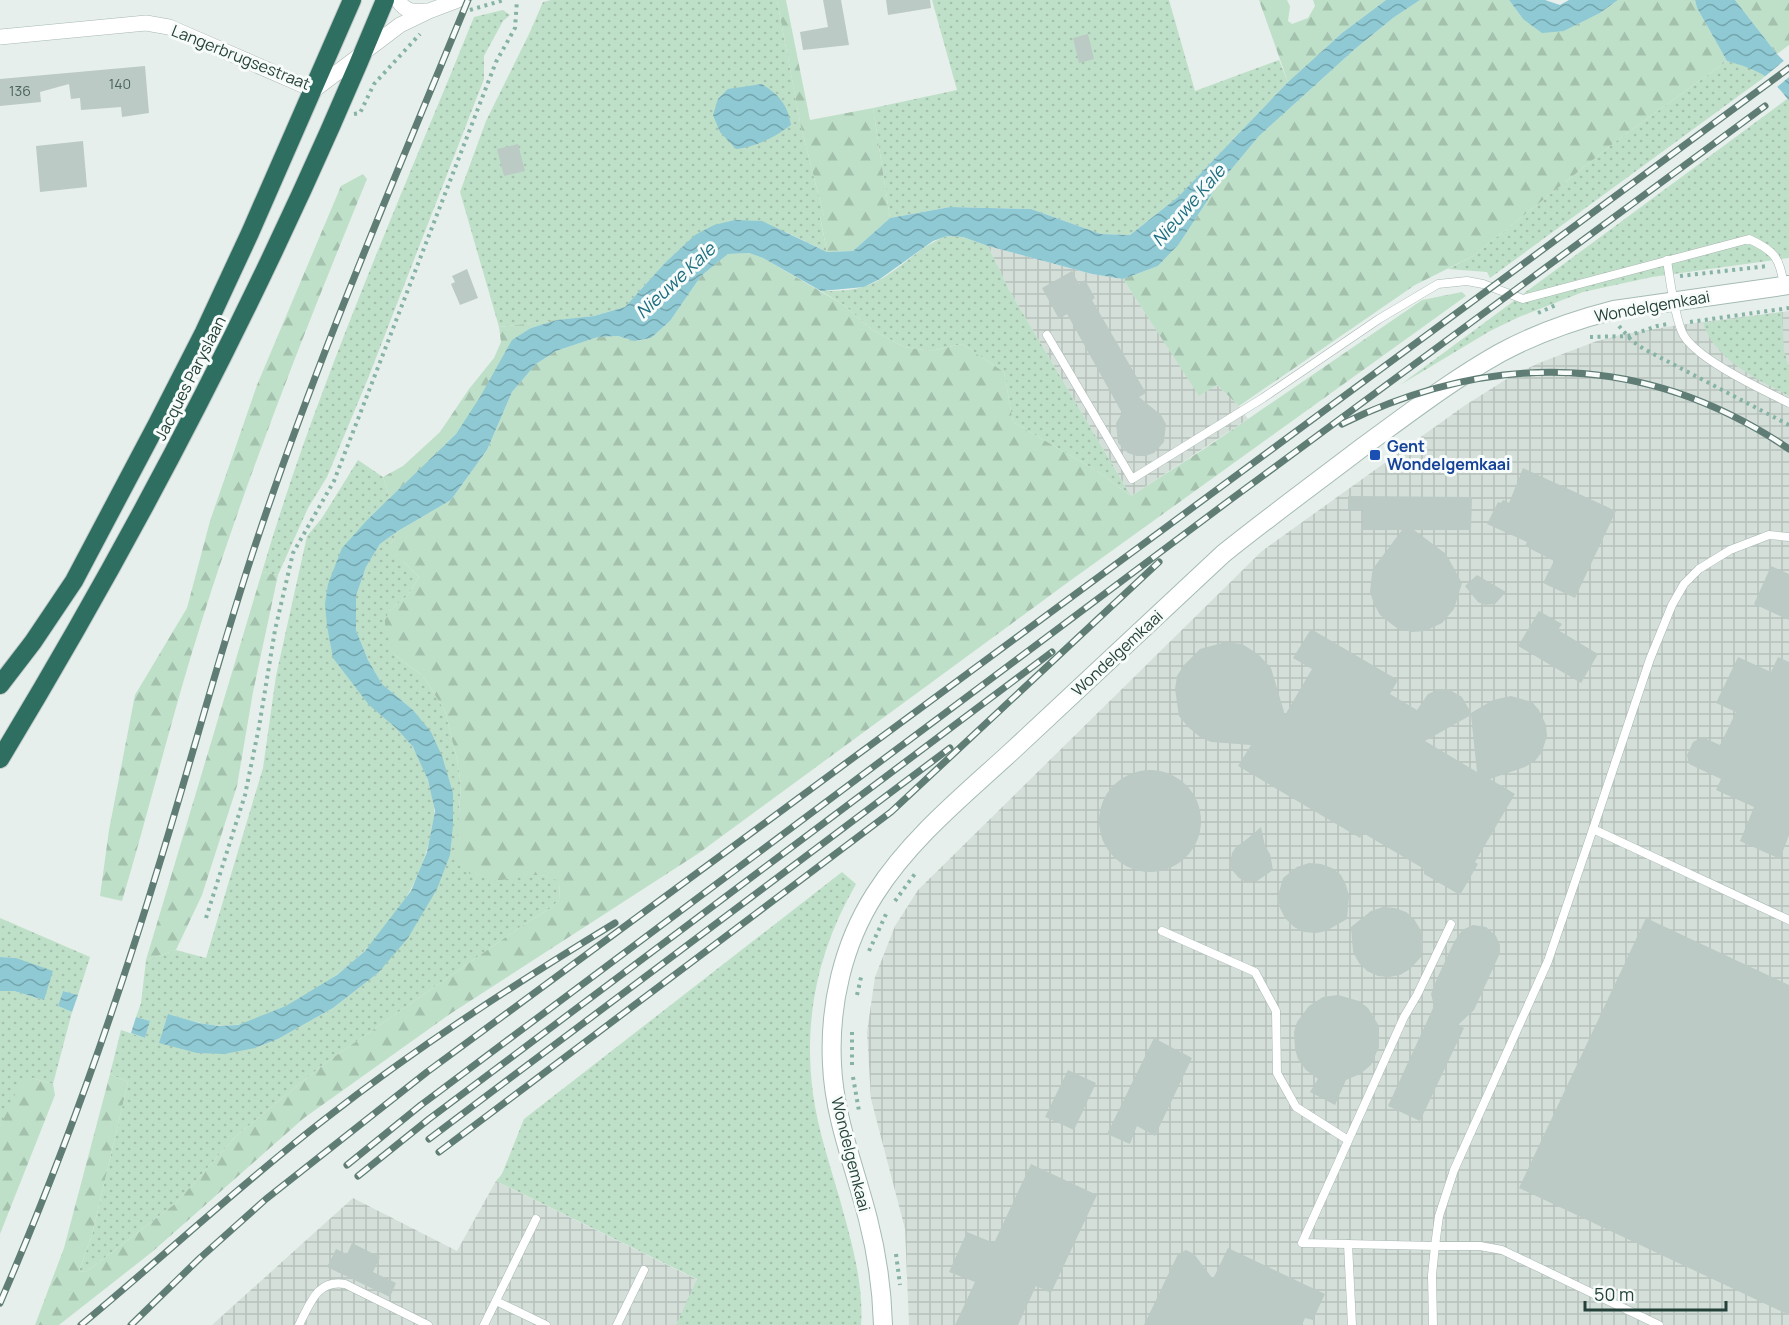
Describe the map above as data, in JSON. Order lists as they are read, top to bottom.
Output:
{
  "streets": {
    "highway": ["Jacques Paryslaan"],
    "main road": ["Wondelgemkaai"],
    "street": ["Langerbrugsestraat"]
  },
  "crossings": [
    ["Langerbrugsestraat", "Jacques Paryslaan"]
  ],
  "water": ["Nieuwe Kale"],
  "places": {
    "transit": ["Gent Wondelgemkaai"]
  },
  "house_numbers": ["140", "136"],
  "scale_bar": "50 m"
}
